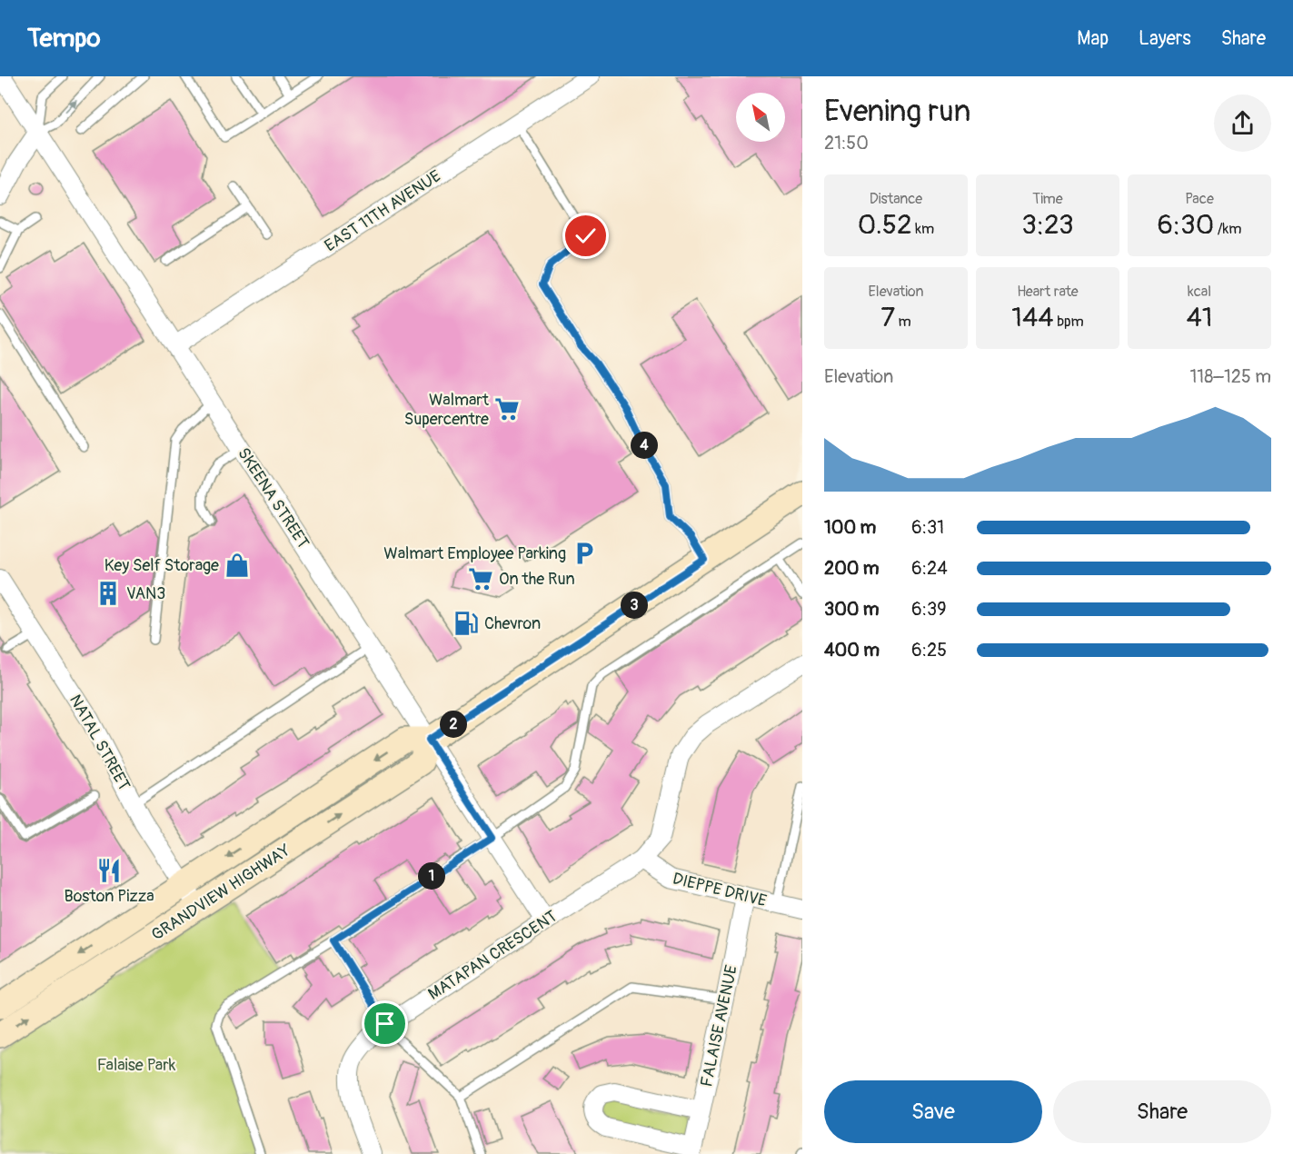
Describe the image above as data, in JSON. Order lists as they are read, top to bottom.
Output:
{
  "streets": {
    "main road": ["GRANDVIEW HIGHWAY"],
    "street": [
      "EAST 11TH AVENUE",
      "SKEENA STREET",
      "NATAL STREET",
      "DIEPPE DRIVE",
      "MATAPAN CRESCENT",
      "FALAISE AVENUE"
    ]
  },
  "crossings": [
    ["EAST 11TH AVENUE", "SKEENA STREET"],
    ["SKEENA STREET", "GRANDVIEW HIGHWAY"],
    ["SKEENA STREET", "MATAPAN CRESCENT"],
    ["NATAL STREET", "GRANDVIEW HIGHWAY"],
    ["DIEPPE DRIVE", "MATAPAN CRESCENT"],
    ["DIEPPE DRIVE", "FALAISE AVENUE"]
  ],
  "parks": ["Falaise Park"],
  "places": {
    "supermarket": ["Walmart Supercentre", "On the Run"],
    "parking": ["Walmart Employee Parking"],
    "shop": ["Key Self Storage"],
    "building": ["VAN3"],
    "fuel station": ["Chevron"],
    "restaurant": ["Boston Pizza"]
  },
  "north": "top left",
  "page": {
    "header": "Tempo",
    "nav": ["Map", "Layers", "Share"],
    "heading": ["Evening run", "21:50"],
    "stats": [
      ["Distance", "0.52 km"],
      ["Time", "3:23"],
      ["Pace", "6:30 /km"],
      ["Elevation", "7 m"],
      ["Heart rate", "144 bpm"],
      ["kcal", "41"]
    ],
    "chart": ["Elevation", "118–125 m"],
    "pins": [
      "4",
      "3",
      "2",
      "1"
    ],
    "list": [
      {
        "name": "100 m",
        "note": "6:31"
      },
      {
        "name": "200 m",
        "note": "6:24"
      },
      {
        "name": "300 m",
        "note": "6:39"
      },
      {
        "name": "400 m",
        "note": "6:25"
      }
    ],
    "buttons": ["Save", "Share"]
  }
}
